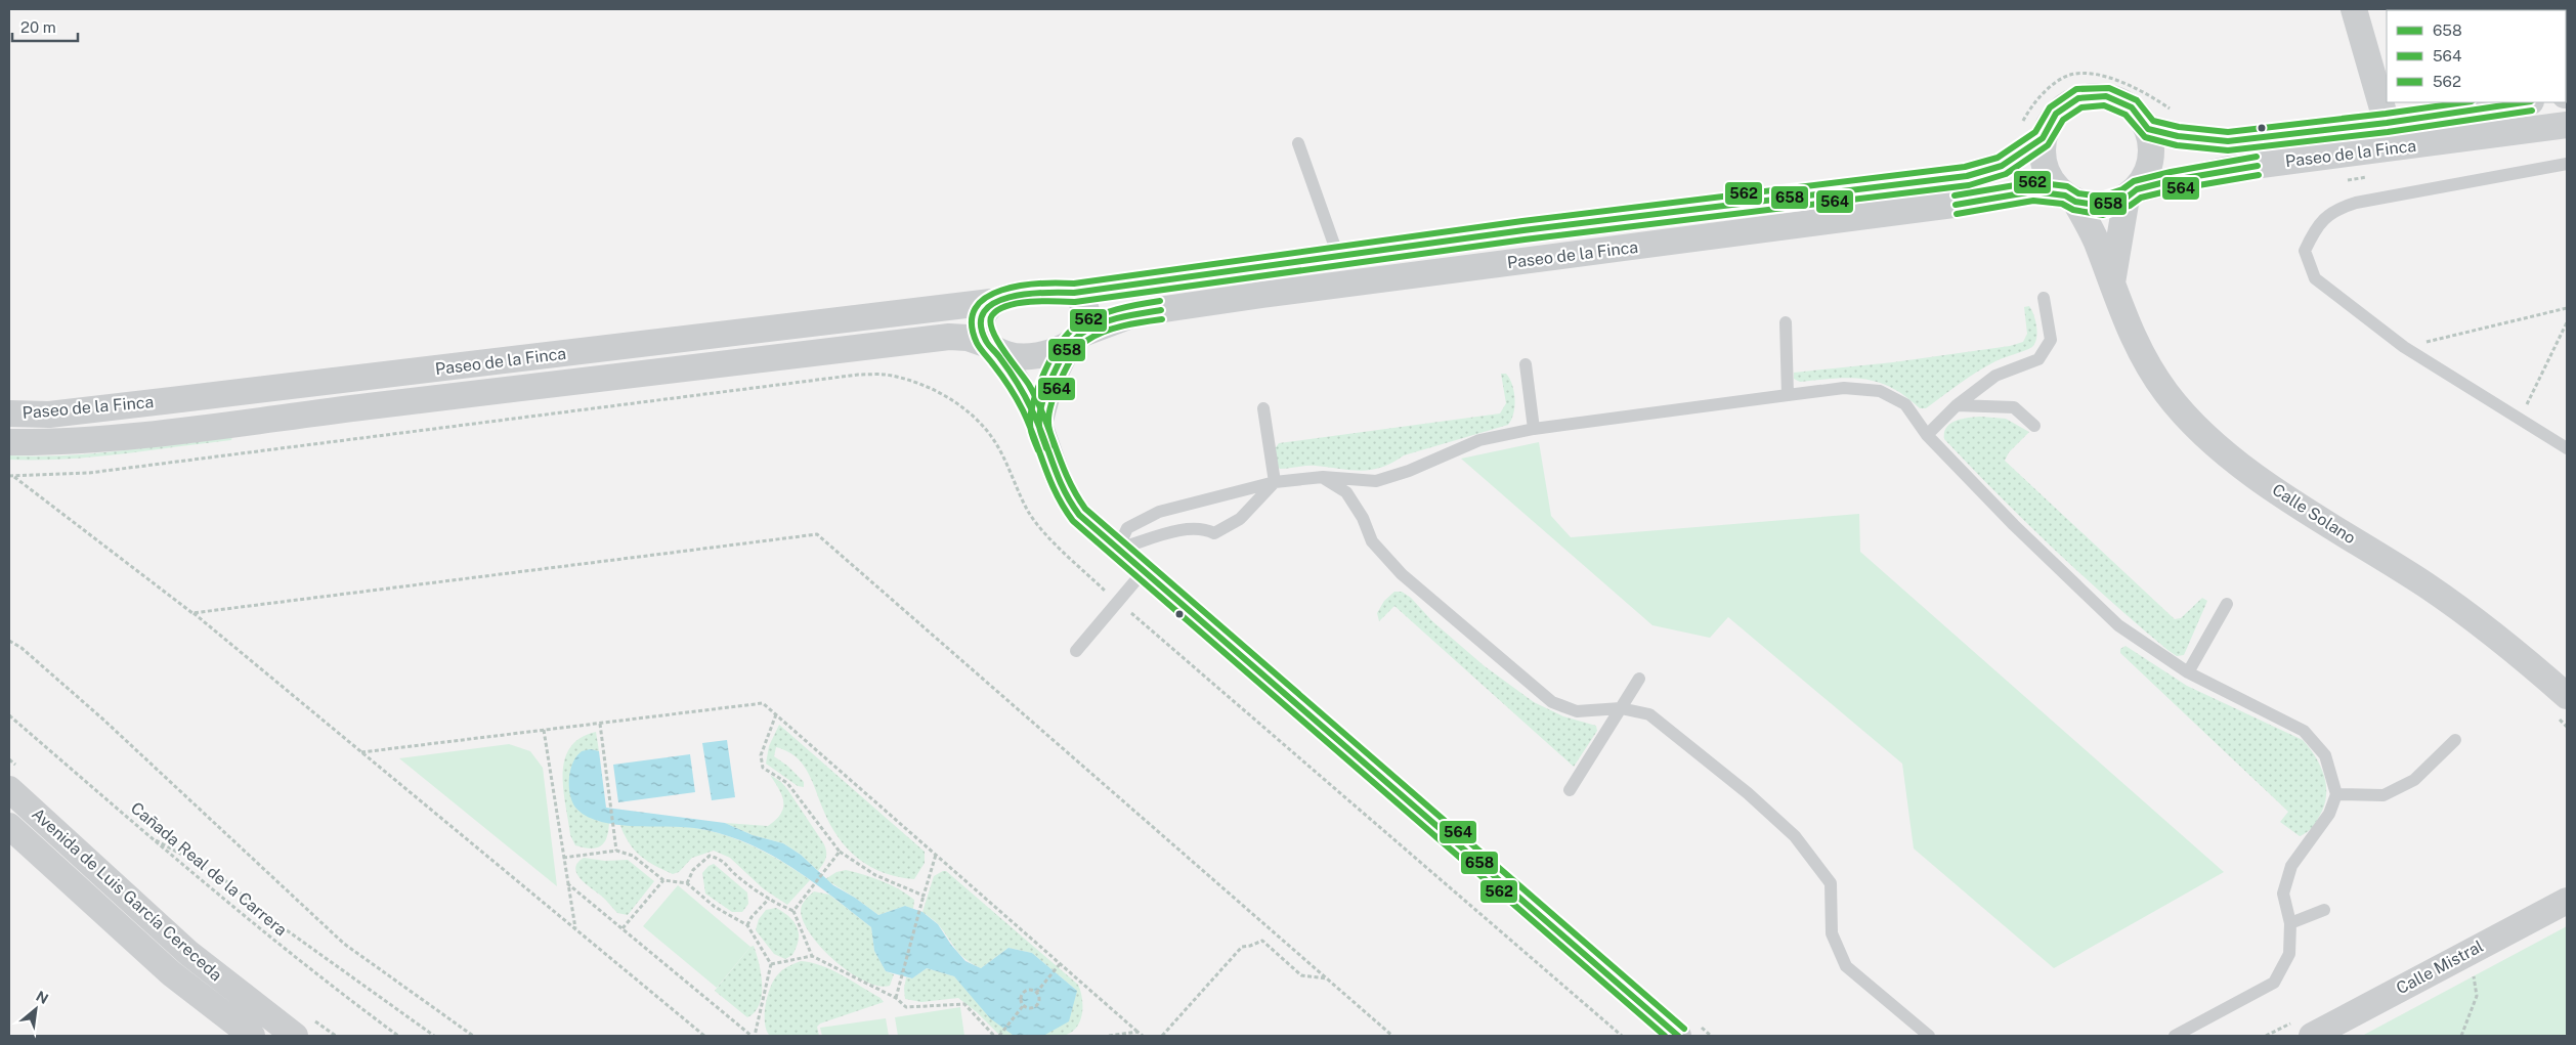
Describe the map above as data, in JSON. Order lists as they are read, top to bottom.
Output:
{
  "streets": {
    "street": [
      "Paseo de la Finca",
      "Calle Solano",
      "Avenida de Luis García Cereceda",
      "Calle Mistral"
    ],
    "path": ["Cañada Real de la Carrera"]
  },
  "crossings": [
    ["Paseo de la Finca", "Calle Solano"]
  ],
  "lines": ["transit line 562", "transit line 658", "transit line 564"],
  "legend": ["658", "564", "562"],
  "scale_bar": "20 m",
  "north": "top right"
}
